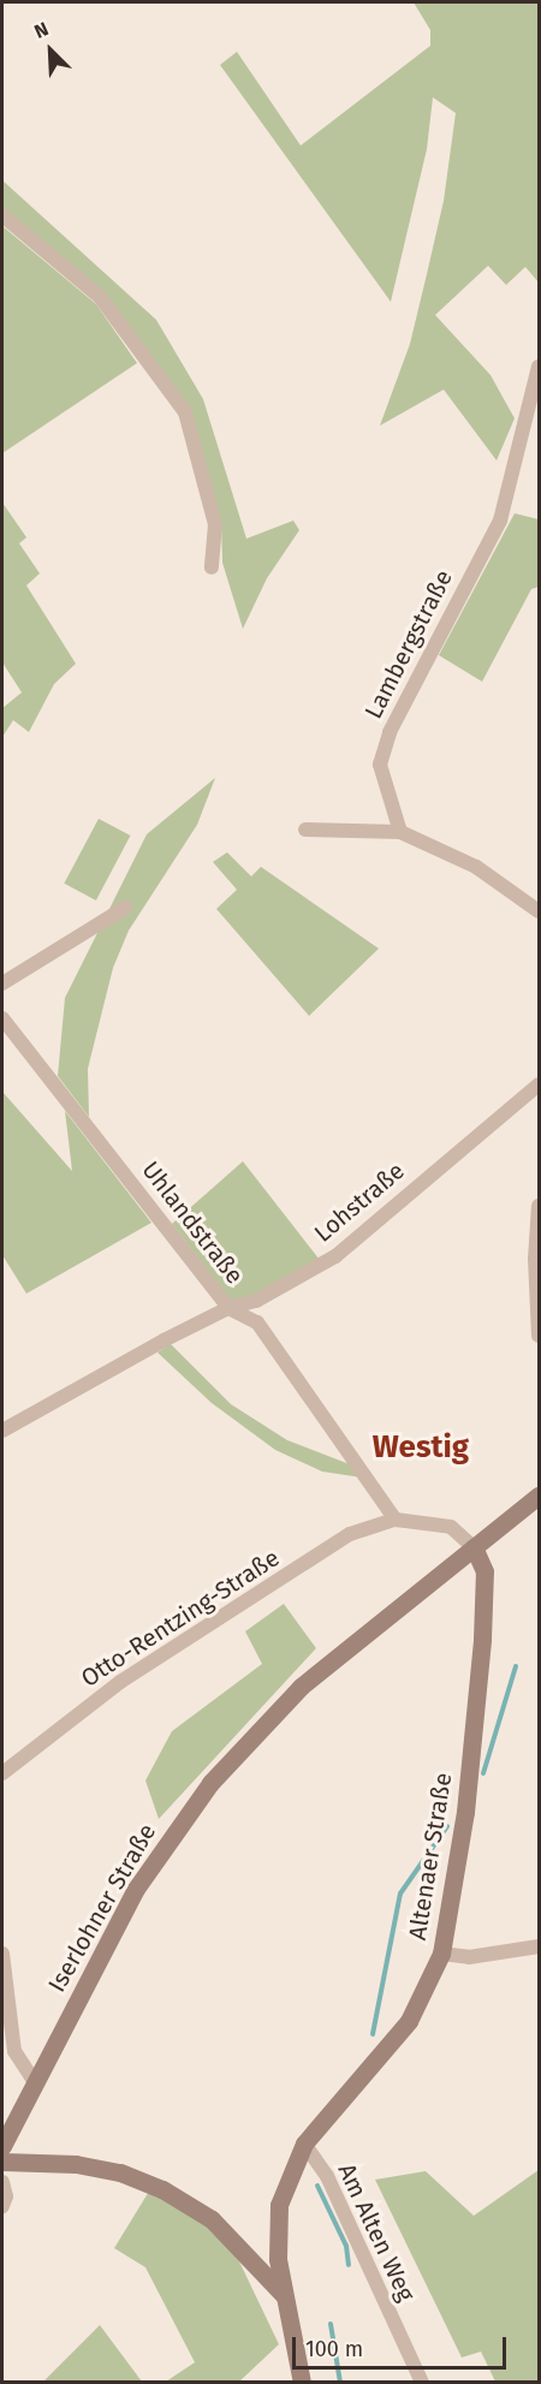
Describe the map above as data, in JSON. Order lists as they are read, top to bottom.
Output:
{
  "streets": {
    "main road": ["Altenaer Straße", "Iserlohner Straße"],
    "street": [
      "Lambergstraße",
      "Lohstraße",
      "Uhlandstraße",
      "Otto-Rentzing-Straße",
      "Am Alten Weg"
    ]
  },
  "crossings": [
    ["Lohstraße", "Uhlandstraße"],
    ["Uhlandstraße", "Otto-Rentzing-Straße"],
    ["Altenaer Straße", "Iserlohner Straße"],
    ["Altenaer Straße", "Am Alten Weg"]
  ],
  "districts": ["Westig"],
  "scale_bar": "100 m",
  "north": "top left"
}
